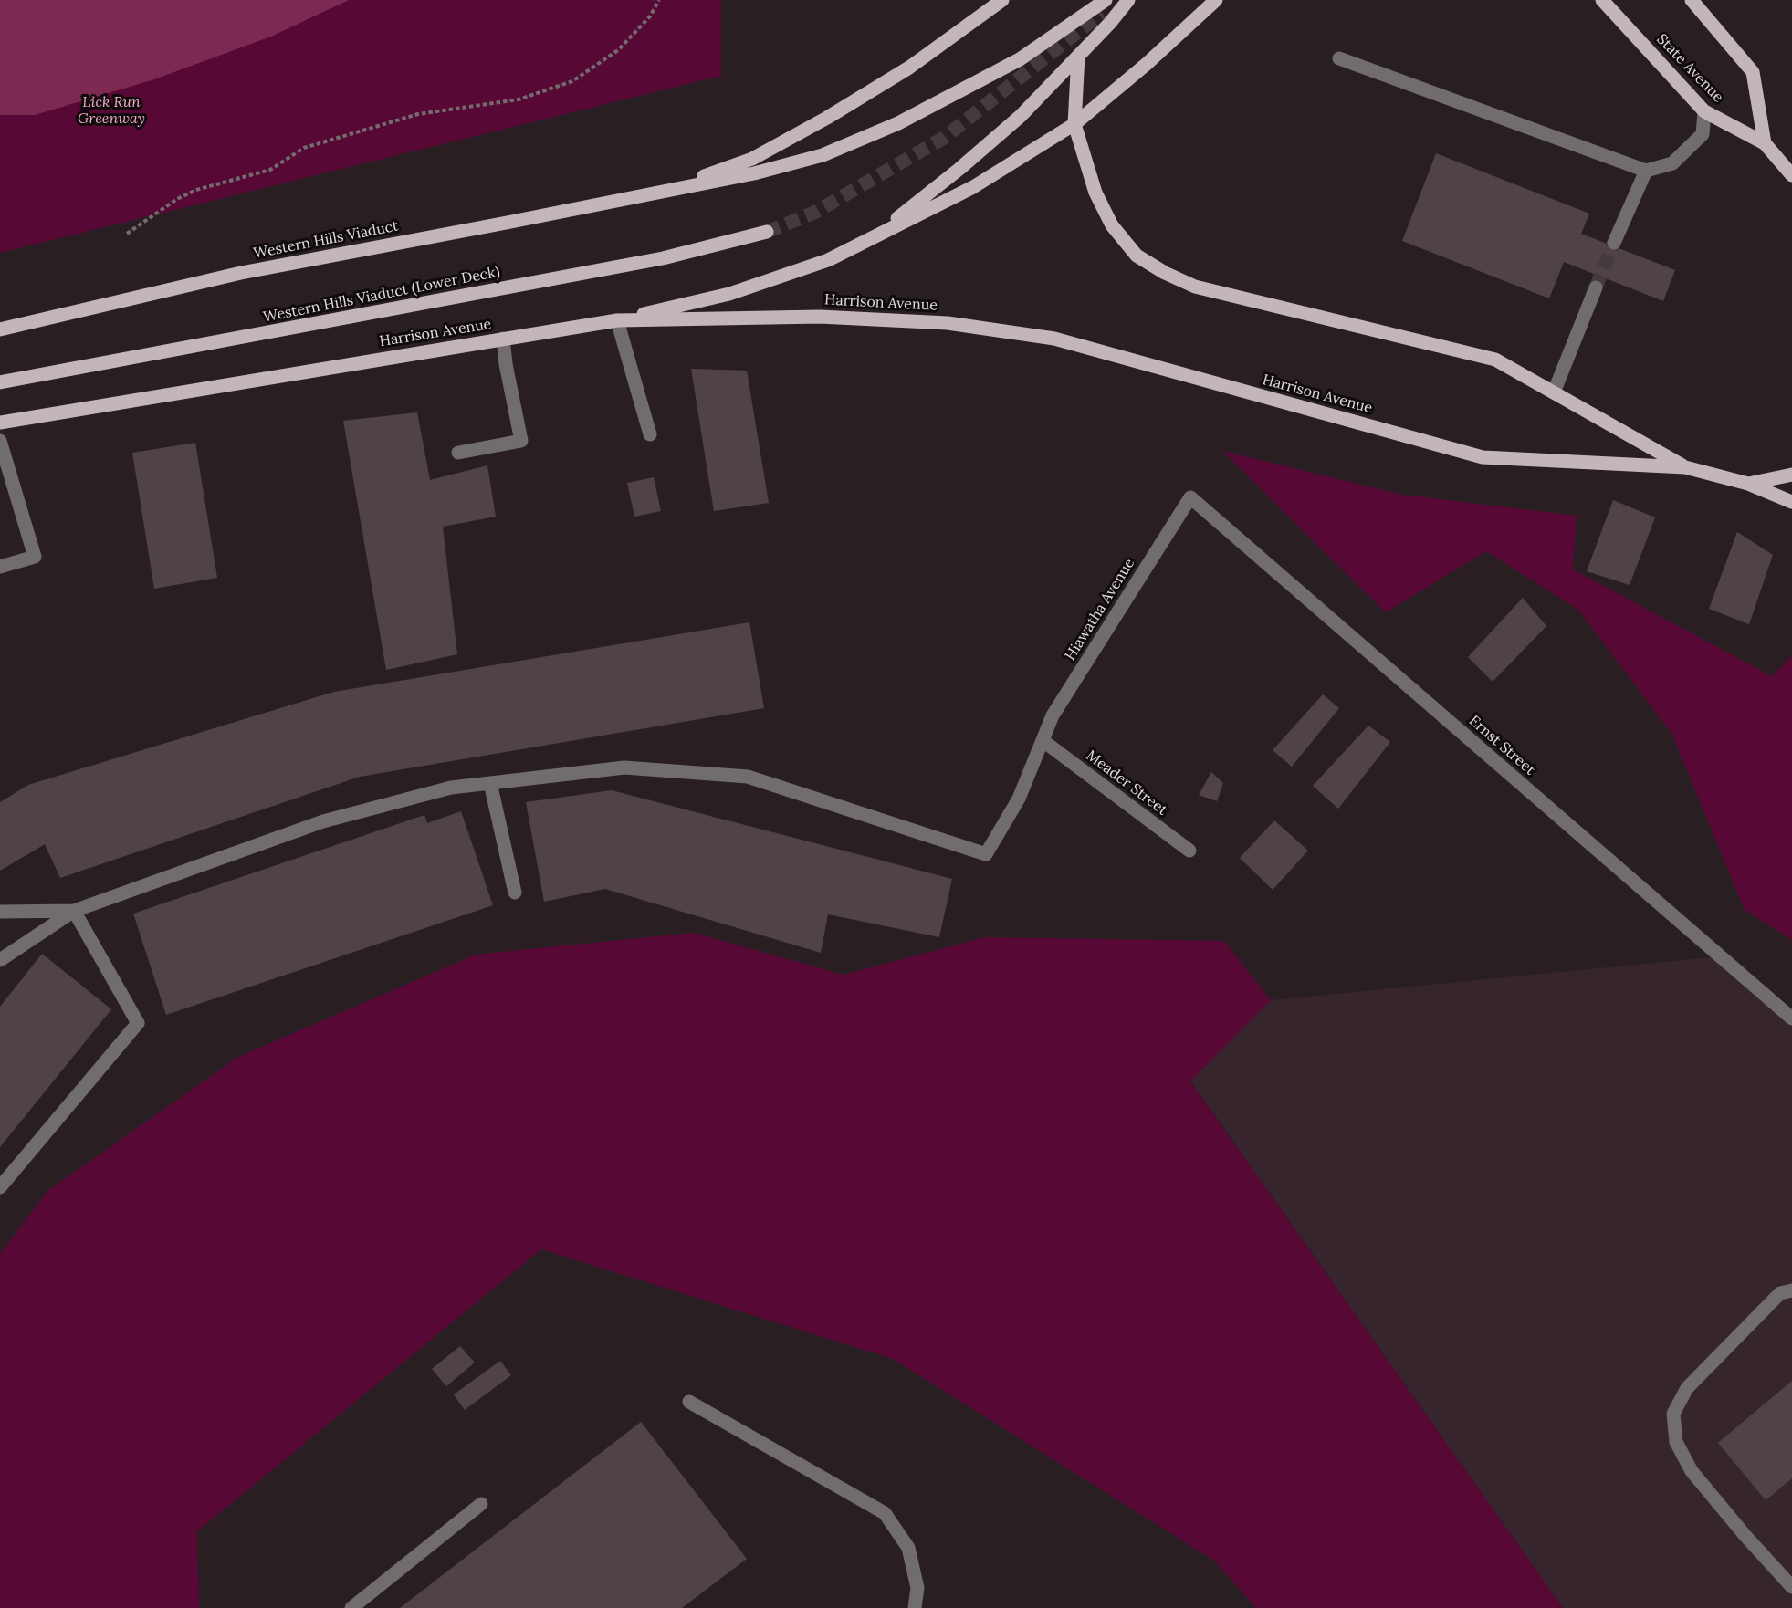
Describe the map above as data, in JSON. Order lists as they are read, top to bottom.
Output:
{
  "streets": {
    "main road": [
      "State Avenue",
      "Western Hills Viaduct",
      "Western Hills Viaduct (Lower Deck)",
      "Harrison Avenue"
    ],
    "street": ["Hiawatha Avenue", "Ernst Street", "Meader Street"]
  },
  "crossings": [
    ["Hiawatha Avenue", "Ernst Street"],
    ["Hiawatha Avenue", "Meader Street"]
  ],
  "parks": ["Lick Run Greenway"]
}
